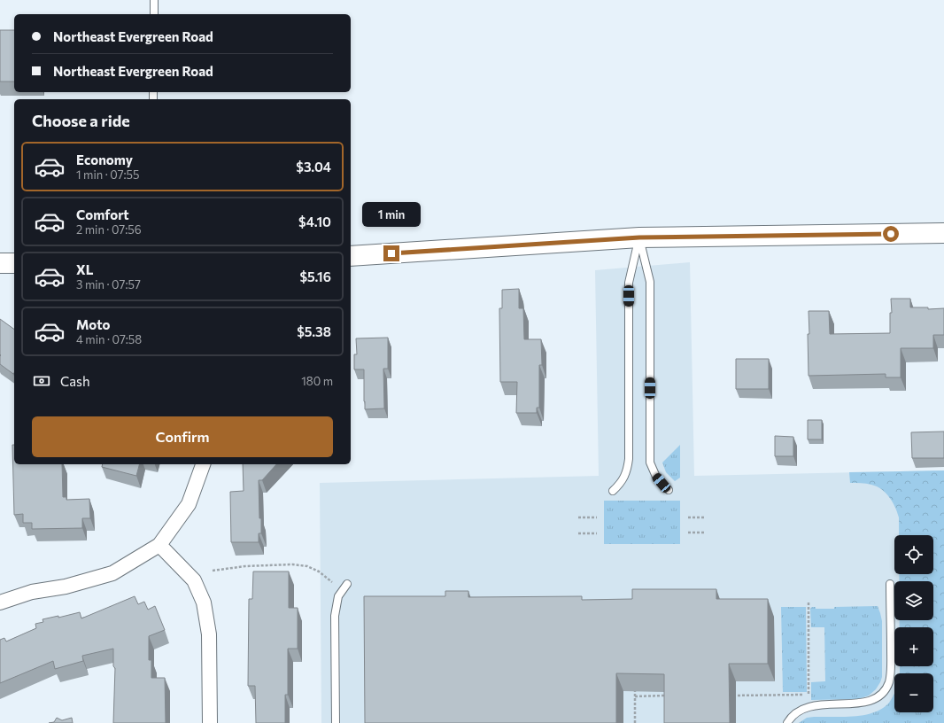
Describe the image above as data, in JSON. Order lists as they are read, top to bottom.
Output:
{
  "page": {
    "banner": ["Northeast Evergreen Road", "Northeast Evergreen Road"],
    "heading": "Choose a ride",
    "list": [
      {
        "name": "Economy",
        "note": "1 min · 07:55",
        "value": "$3.04"
      },
      {
        "name": "Comfort",
        "note": "2 min · 07:56",
        "value": "$4.10"
      },
      {
        "name": "XL",
        "note": "3 min · 07:57",
        "value": "$5.16"
      },
      {
        "name": "Moto",
        "note": "4 min · 07:58",
        "value": "$5.38"
      }
    ],
    "bubble": "1 min",
    "pay": ["Cash", "180 m"],
    "buttons": "Confirm",
    "map_buttons": ["+", "−"]
  }
}
